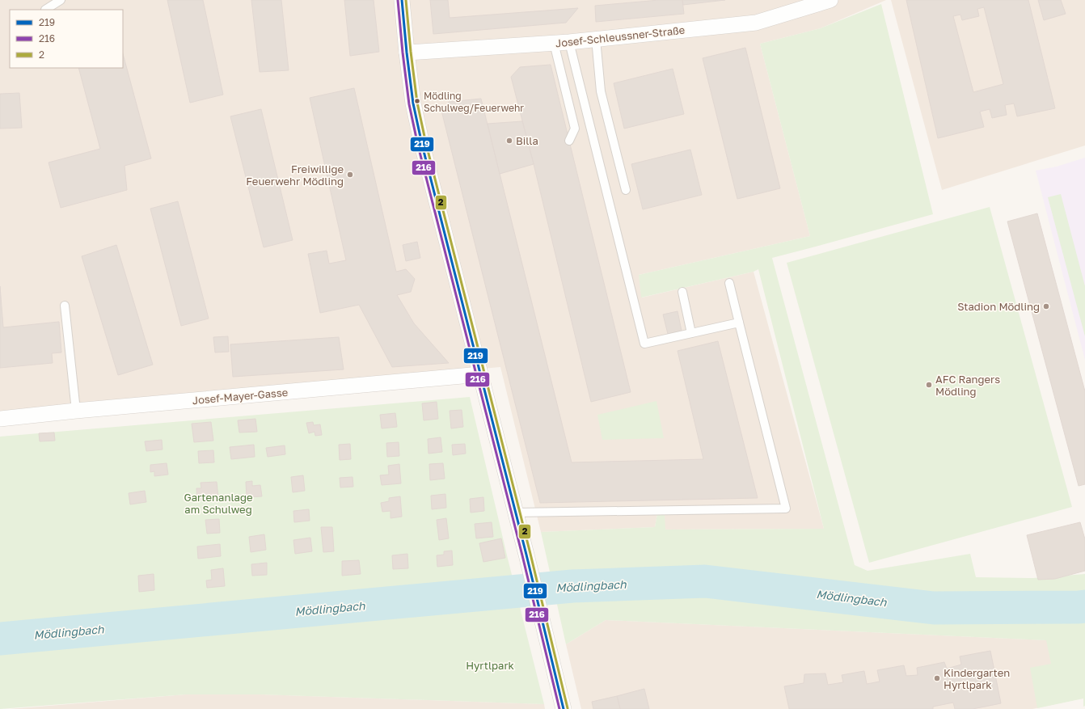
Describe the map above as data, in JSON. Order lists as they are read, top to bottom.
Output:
{
  "streets": {
    "street": ["Josef-Schleussner-Straße", "Josef-Mayer-Gasse"]
  },
  "water": ["Mödlingbach"],
  "parks": ["Gartenanlage am Schulweg", "Hyrtlpark"],
  "places": [
    "Mödling Schulweg/Feuerwehr",
    "Billa",
    "Freiwillige Feuerwehr Mödling",
    "Stadion Mödling",
    "AFC Rangers Mödling",
    "Kindergarten Hyrtlpark"
  ],
  "lines": ["transit line 219", "transit line 216", "transit line 2"],
  "legend": ["219", "216", "2"]
}
